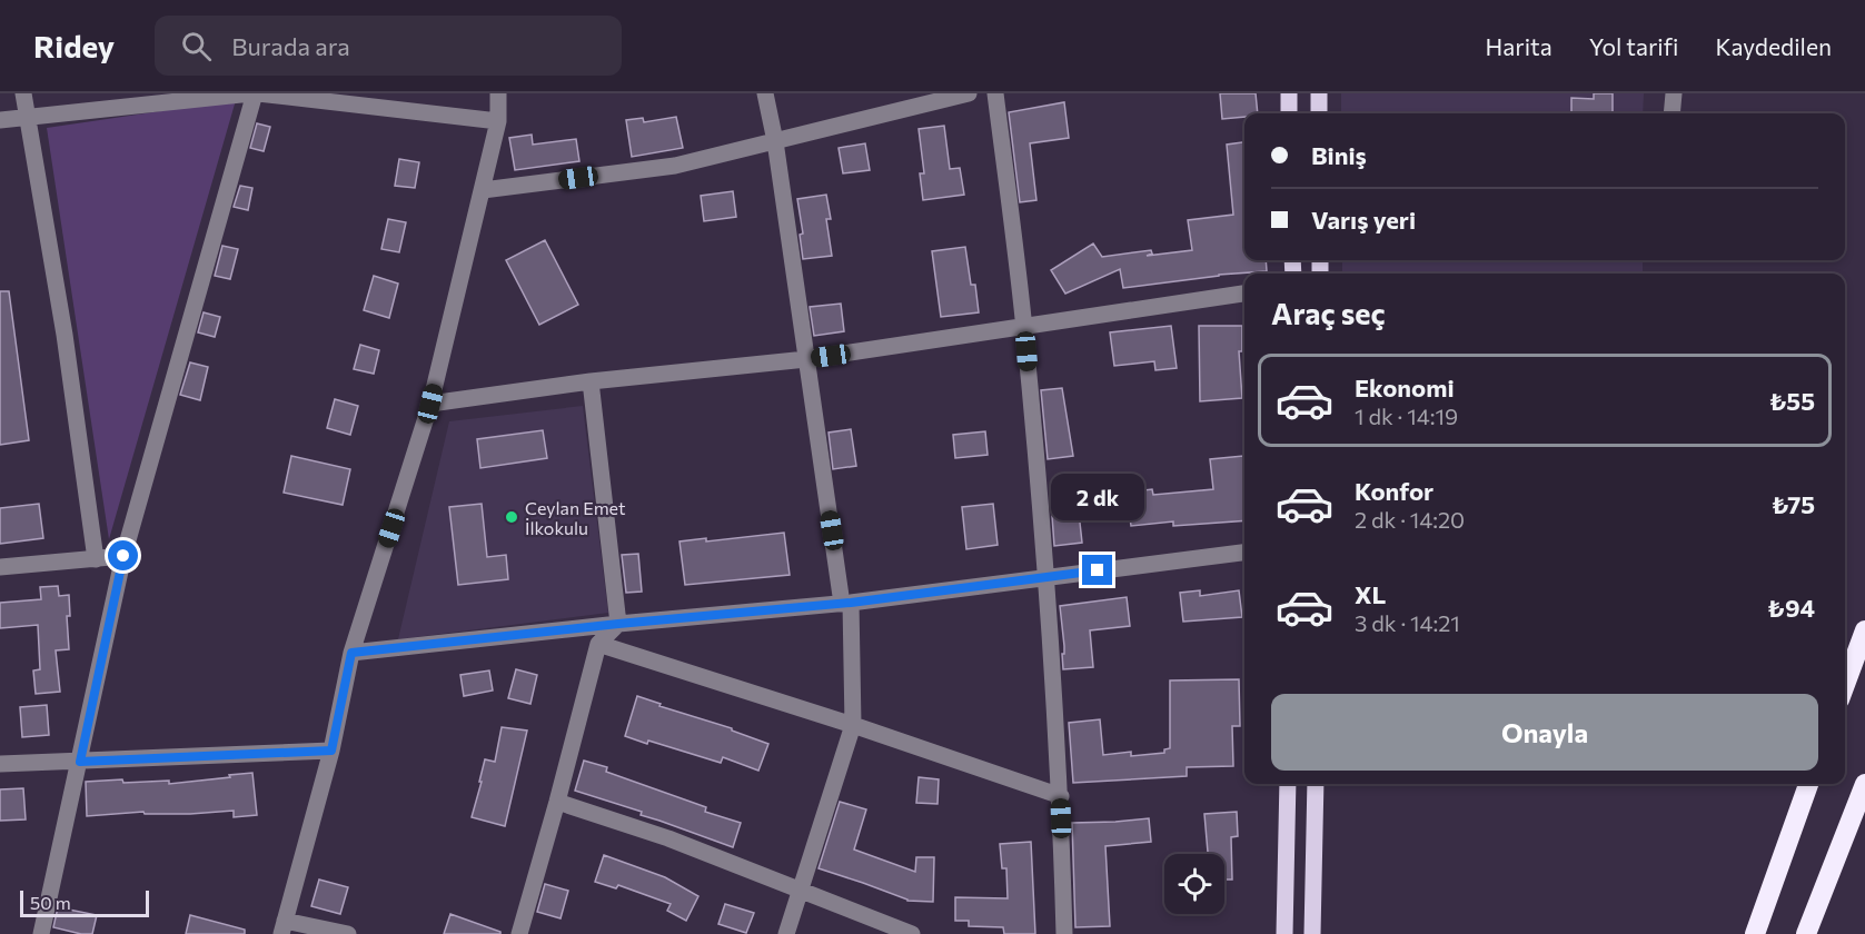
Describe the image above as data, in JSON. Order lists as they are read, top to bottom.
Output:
{
  "places": ["Ceylan Emet İlkokulu"],
  "scale_bar": "50 m",
  "page": {
    "header": "Ridey",
    "search": "Burada ara",
    "nav": ["Harita", "Yol tarifi", "Kaydedilen"],
    "banner": ["Biniş", "Varış yeri"],
    "heading": "Araç seç",
    "list": [
      {
        "name": "Ekonomi",
        "note": "1 dk · 14:19",
        "value": "₺55"
      },
      {
        "name": "Konfor",
        "note": "2 dk · 14:20",
        "value": "₺75"
      },
      {
        "name": "XL",
        "note": "3 dk · 14:21",
        "value": "₺94"
      }
    ],
    "bubble": "2 dk",
    "buttons": "Onayla",
    "scale": "50 m"
  }
}
